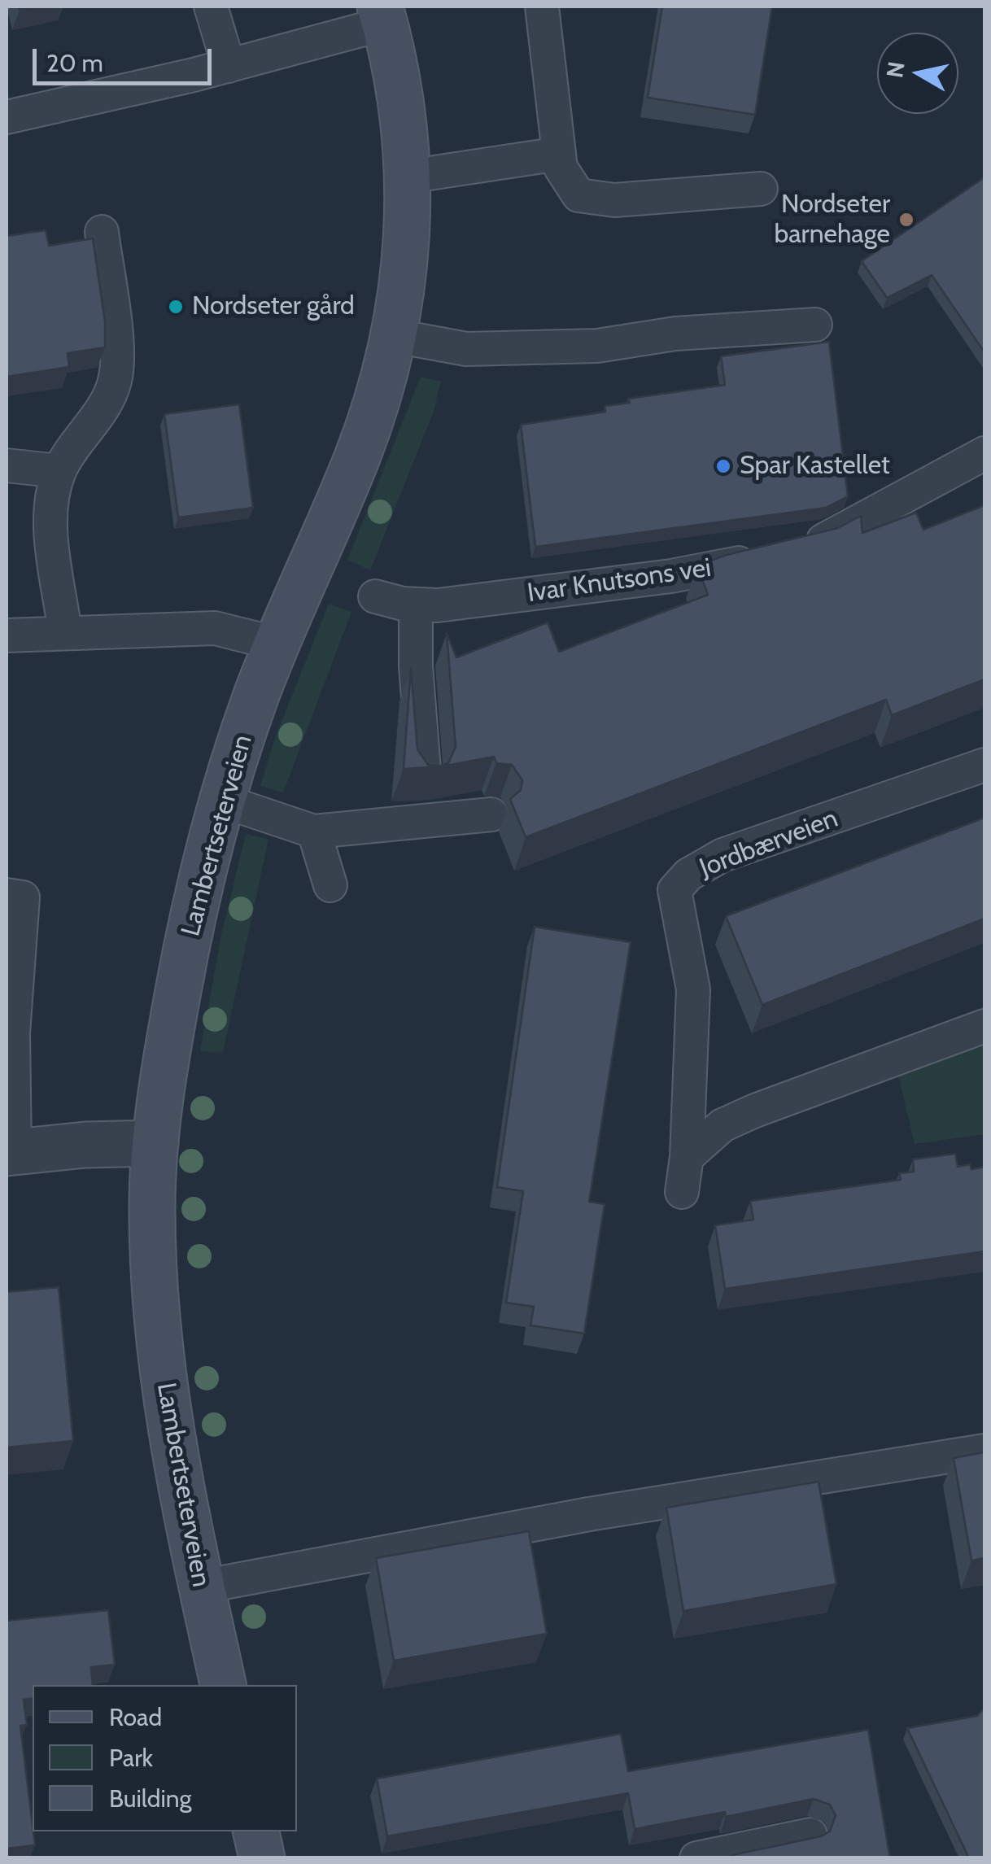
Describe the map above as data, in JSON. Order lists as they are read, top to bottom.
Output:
{
  "streets": {
    "main road": ["Lambertseterveien"],
    "lane": ["Ivar Knutsons vei", "Jordbærveien"]
  },
  "places": ["Nordseter barnehage", "Nordseter gård", "Spar Kastellet"],
  "legend": ["Road", "Park", "Building"],
  "scale_bar": "20 m",
  "north": "left"
}
